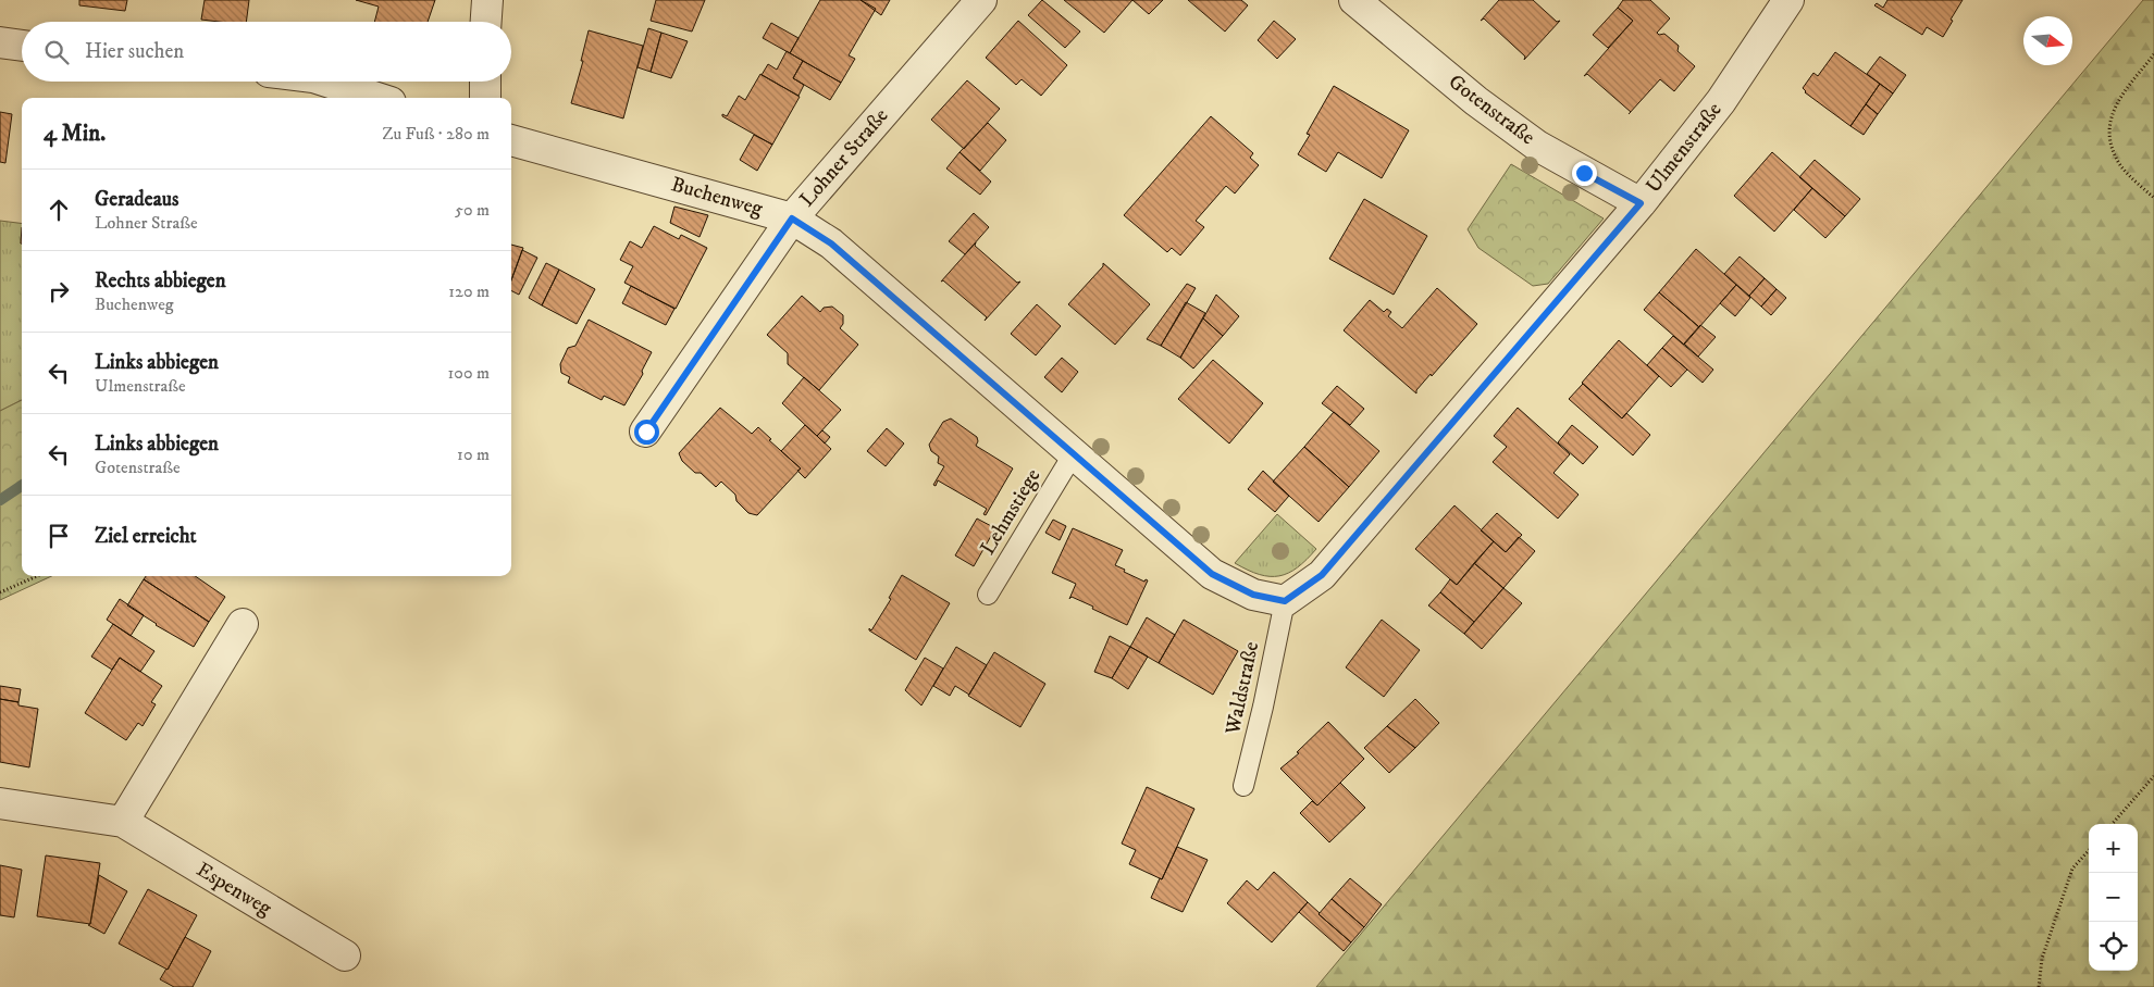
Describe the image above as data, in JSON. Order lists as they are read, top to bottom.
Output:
{
  "streets": {
    "street": [
      "Gotenstraße",
      "Ulmenstraße",
      "Lohner Straße",
      "Buchenweg",
      "Espenweg"
    ],
    "lane": ["Lehmstiege", "Waldstraße"]
  },
  "crossings": [
    ["Gotenstraße", "Ulmenstraße"],
    ["Ulmenstraße", "Buchenweg"],
    ["Ulmenstraße", "Waldstraße"],
    ["Lohner Straße", "Buchenweg"],
    ["Buchenweg", "Lehmstiege"],
    ["Buchenweg", "Waldstraße"]
  ],
  "north": "right",
  "page": {
    "search": "Hier suchen",
    "heading": ["4 Min.", "Zu Fuß · 280 m"],
    "list": [
      ["Geradeaus", "Lohner Straße", "50 m"],
      ["Rechts abbiegen", "Buchenweg", "120 m"],
      ["Links abbiegen", "Ulmenstraße", "100 m"],
      ["Links abbiegen", "Gotenstraße", "10 m"],
      "Ziel erreicht"
    ],
    "map_buttons": ["+", "−"]
  }
}
